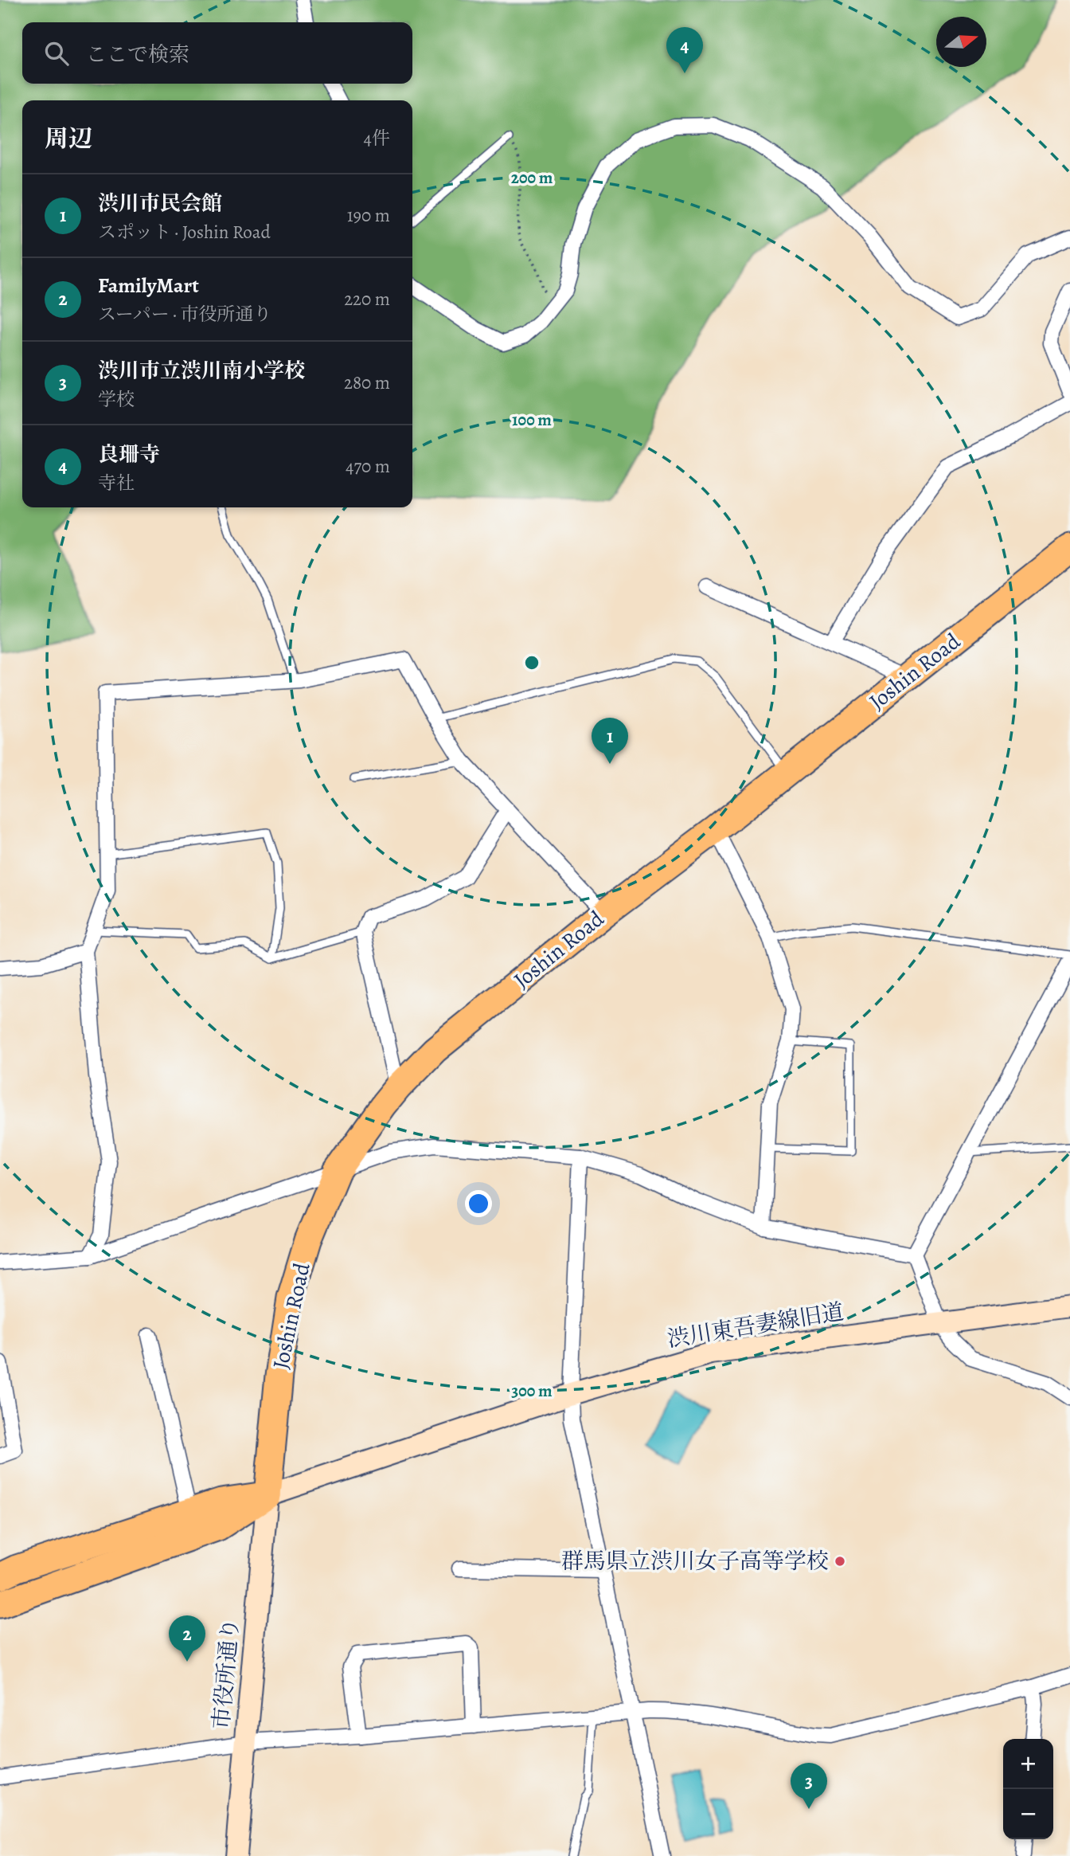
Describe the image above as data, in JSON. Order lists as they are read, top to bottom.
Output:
{
  "streets": {
    "highway": ["Joshin Road"],
    "street": ["渋川東吾妻線旧道", "市役所通り"]
  },
  "crossings": [
    ["Joshin Road", "渋川東吾妻線旧道"],
    ["Joshin Road", "市役所通り"],
    ["渋川東吾妻線旧道", "市役所通り"]
  ],
  "places": ["群馬県立渋川女子高等学校"],
  "north": "right",
  "page": {
    "search": "ここで検索",
    "pins": [
      "4",
      "1",
      "2",
      "3"
    ],
    "heading": ["周辺", "4件"],
    "list": [
      {
        "mark": "1",
        "name": "渋川市民会館",
        "note": "スポット · Joshin Road",
        "value": "190 m"
      },
      {
        "mark": "2",
        "name": "FamilyMart",
        "note": "スーパー · 市役所通り",
        "value": "220 m"
      },
      {
        "mark": "3",
        "name": "渋川市立渋川南小学校",
        "note": "学校",
        "value": "280 m"
      },
      {
        "mark": "4",
        "name": "良珊寺",
        "note": "寺社",
        "value": "470 m"
      }
    ],
    "map_buttons": ["+", "−"]
  },
  "rings": ["200 m", "100 m", "300 m"]
}
